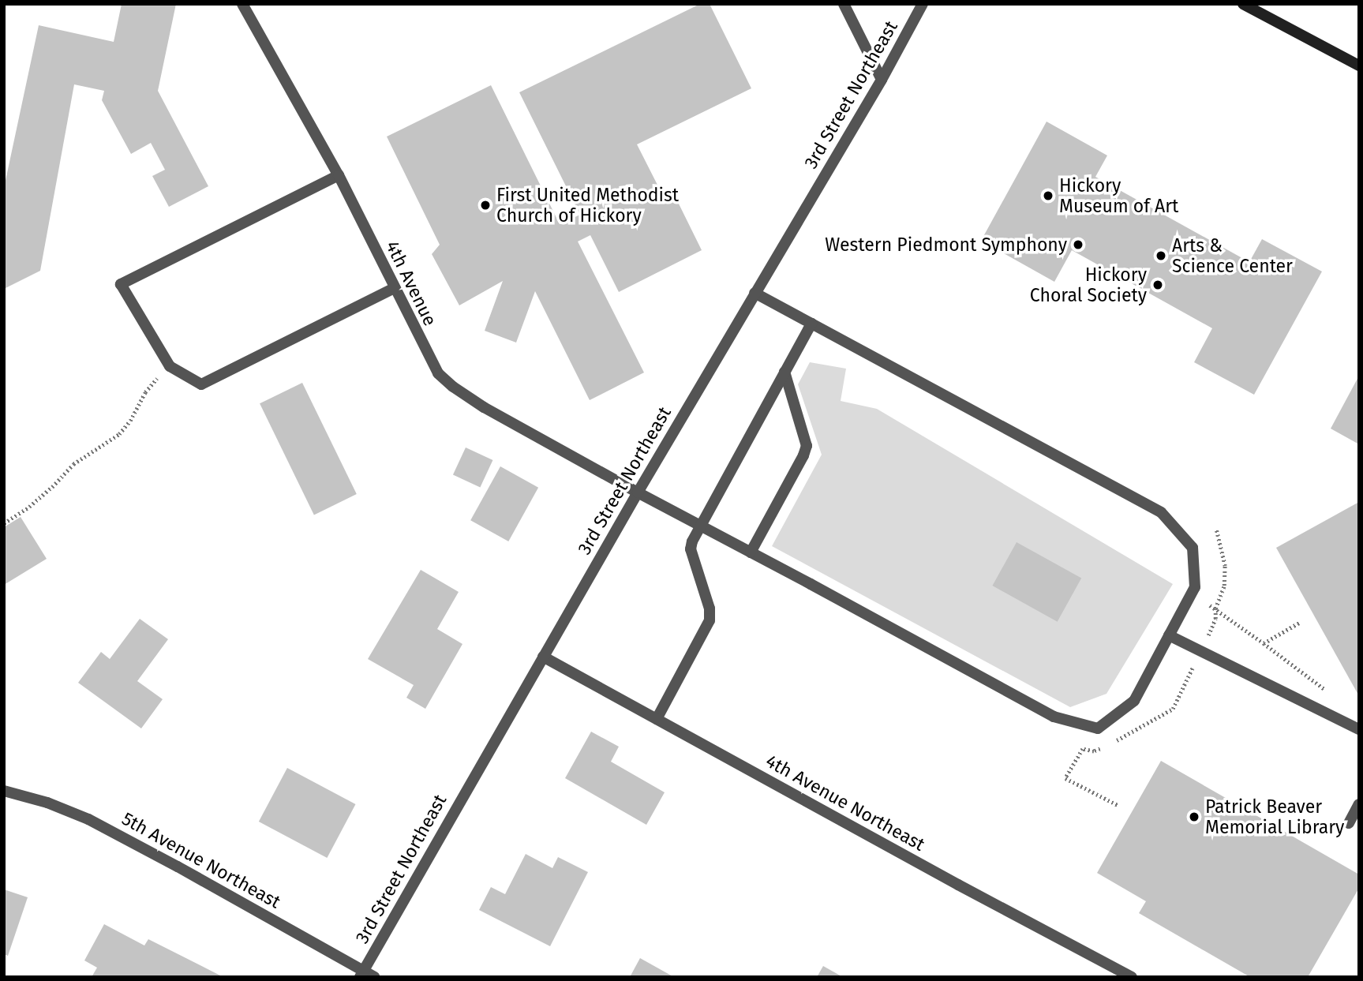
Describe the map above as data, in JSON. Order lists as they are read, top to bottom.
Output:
{
  "streets": {
    "street": [
      "3rd Street Northeast",
      "4th Avenue",
      "4th Avenue Northeast",
      "5th Avenue Northeast"
    ]
  },
  "crossings": [
    ["3rd Street Northeast", "4th Avenue"],
    ["3rd Street Northeast", "4th Avenue Northeast"],
    ["3rd Street Northeast", "5th Avenue Northeast"]
  ],
  "places": [
    "Hickory Museum of Art",
    "First United Methodist Church of Hickory",
    "Western Piedmont Symphony",
    "Arts & Science Center",
    "Hickory Choral Society",
    "Patrick Beaver Memorial Library"
  ]
}
